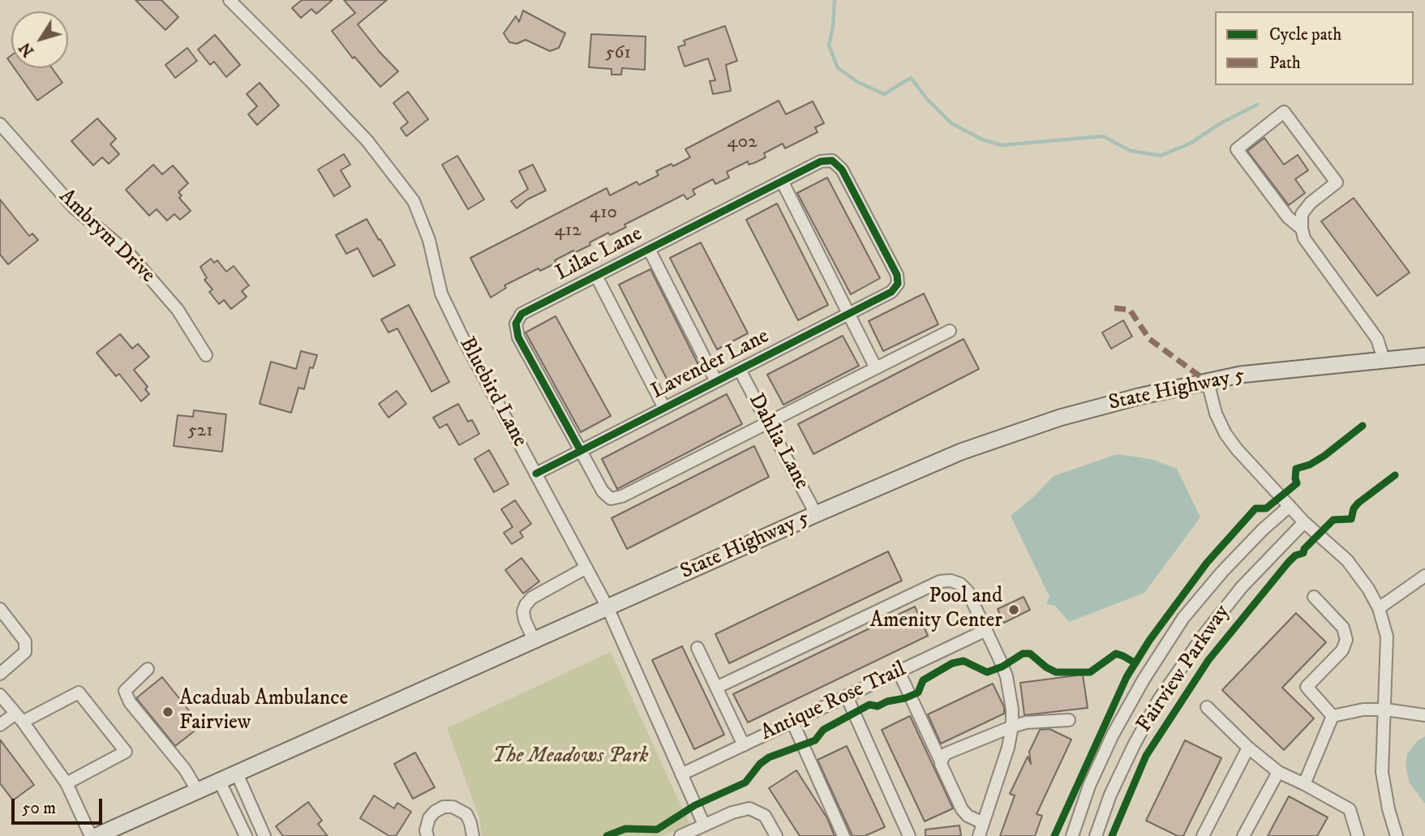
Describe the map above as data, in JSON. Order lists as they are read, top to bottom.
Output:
{
  "streets": {
    "main road": ["State Highway 5"],
    "street": [
      "Ambrym Drive",
      "Lilac Lane",
      "Lavender Lane",
      "Bluebird Lane",
      "Dahlia Lane",
      "Fairview Parkway",
      "Antique Rose Trail"
    ]
  },
  "crossings": [
    ["Lilac Lane", "Lavender Lane"],
    ["Lavender Lane", "Bluebird Lane"],
    ["Lavender Lane", "Dahlia Lane"],
    ["State Highway 5", "Bluebird Lane"],
    ["State Highway 5", "Dahlia Lane"],
    ["Bluebird Lane", "Antique Rose Trail"]
  ],
  "parks": ["The Meadows Park"],
  "places": ["Pool and Amenity Center", "Acaduab Ambulance Fairview"],
  "house_numbers": [
    "561",
    "402",
    "410",
    "412",
    "521"
  ],
  "legend": ["Cycle path", "Path"],
  "scale_bar": "50 m",
  "north": "bottom left"
}
